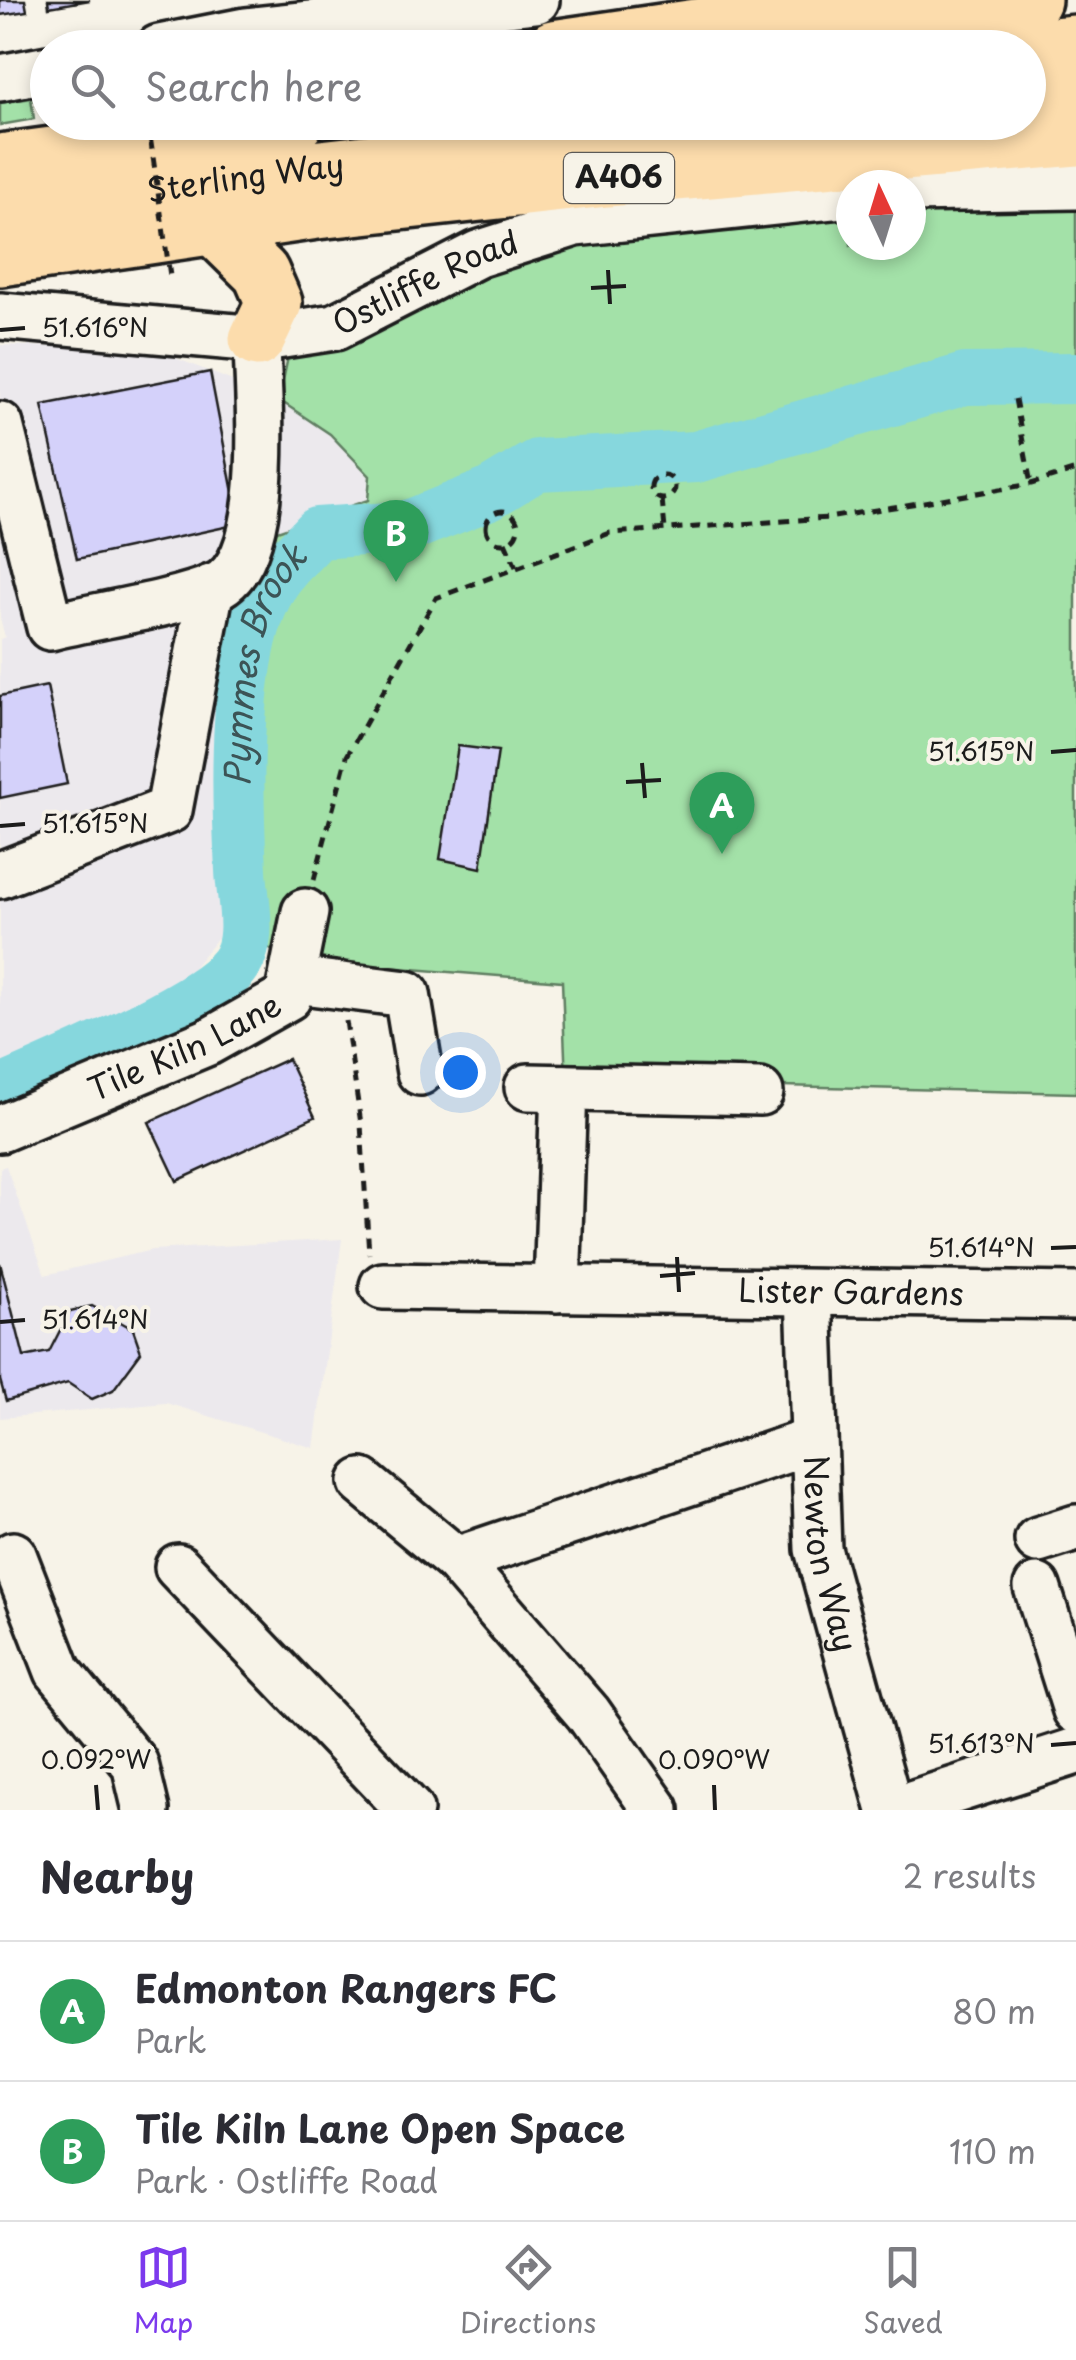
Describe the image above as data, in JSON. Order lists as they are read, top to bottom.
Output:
{
  "streets": {
    "highway": ["Sterling Way", "A406"],
    "street": [
      "Ostliffe Road",
      "Tile Kiln Lane",
      "Lister Gardens",
      "Newton Way"
    ]
  },
  "crossings": [
    ["Lister Gardens", "Newton Way"]
  ],
  "water": ["Pymmes Brook"],
  "north": "top",
  "page": {
    "search": "Search here",
    "pins": ["B", "A"],
    "heading": ["Nearby", "2 results"],
    "list": [
      {
        "mark": "A",
        "name": "Edmonton Rangers FC",
        "note": "Park",
        "value": "80 m"
      },
      {
        "mark": "B",
        "name": "Tile Kiln Lane Open Space",
        "note": "Park · Ostliffe Road",
        "value": "110 m"
      }
    ],
    "nav": ["Map", "Directions", "Saved"]
  },
  "coordinates": [
    "51.616°N",
    "51.615°N",
    "51.614°N",
    "51.613°N",
    "0.092°W",
    "0.090°W"
  ]
}
